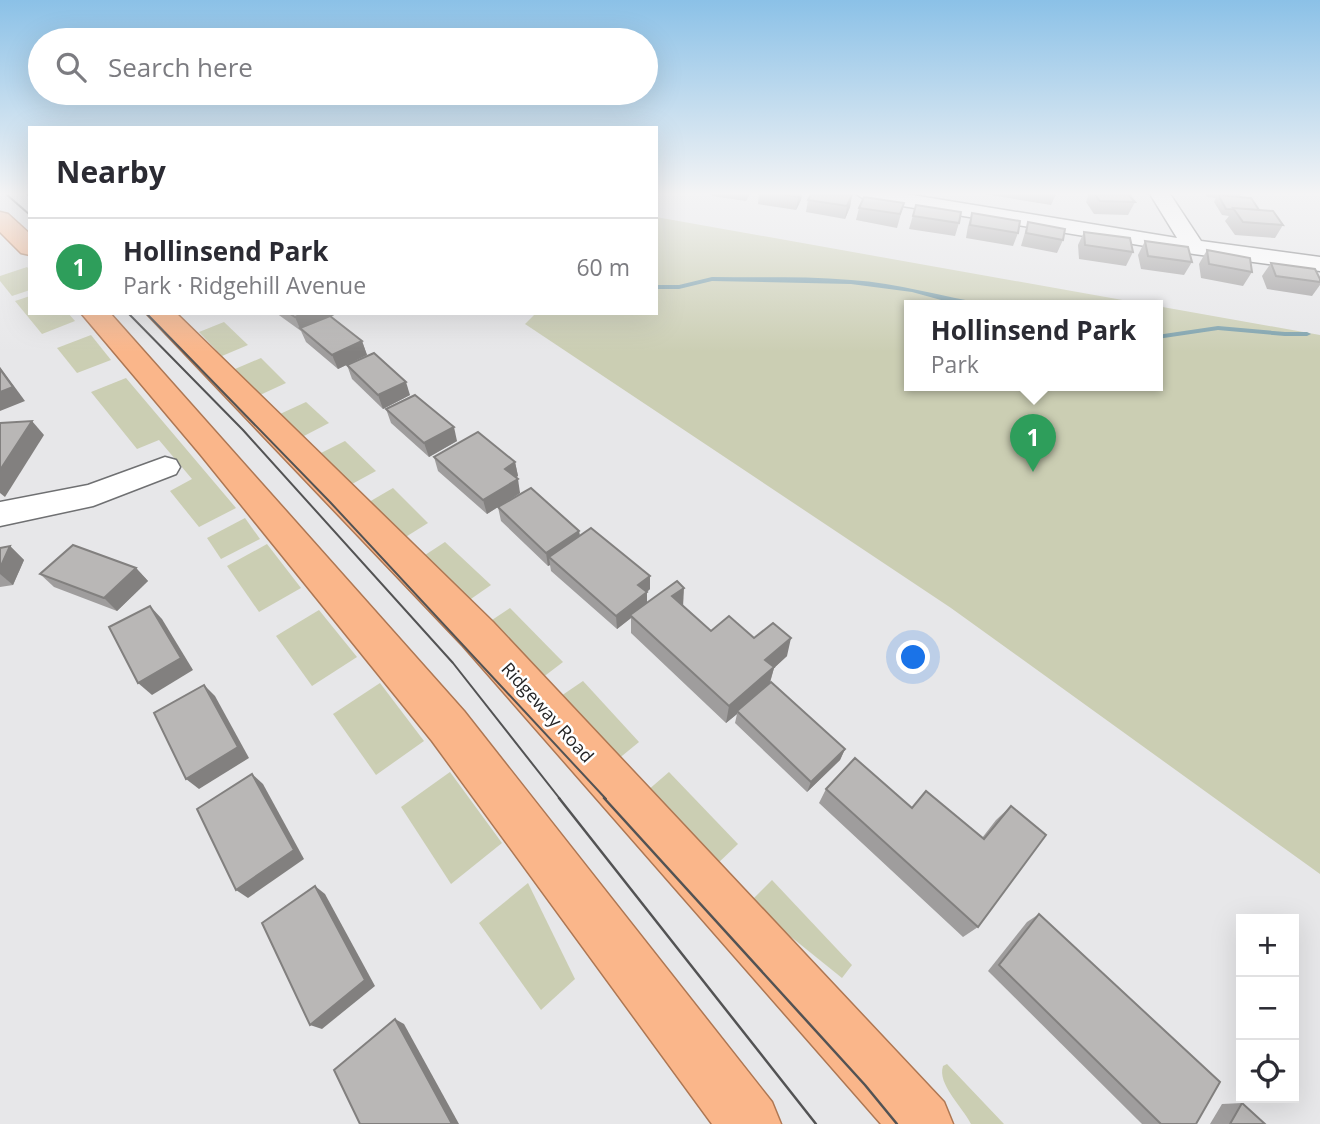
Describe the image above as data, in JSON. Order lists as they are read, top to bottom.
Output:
{
  "streets": {
    "highway": ["Ridgeway Road"]
  },
  "page": {
    "search": "Search here",
    "heading": "Nearby",
    "list": [
      {
        "mark": "1",
        "name": "Hollinsend Park",
        "note": "Park · Ridgehill Avenue",
        "value": "60 m"
      }
    ],
    "popup": ["Hollinsend Park", "Park"],
    "pins": "1",
    "map_buttons": ["+", "−"]
  }
}
